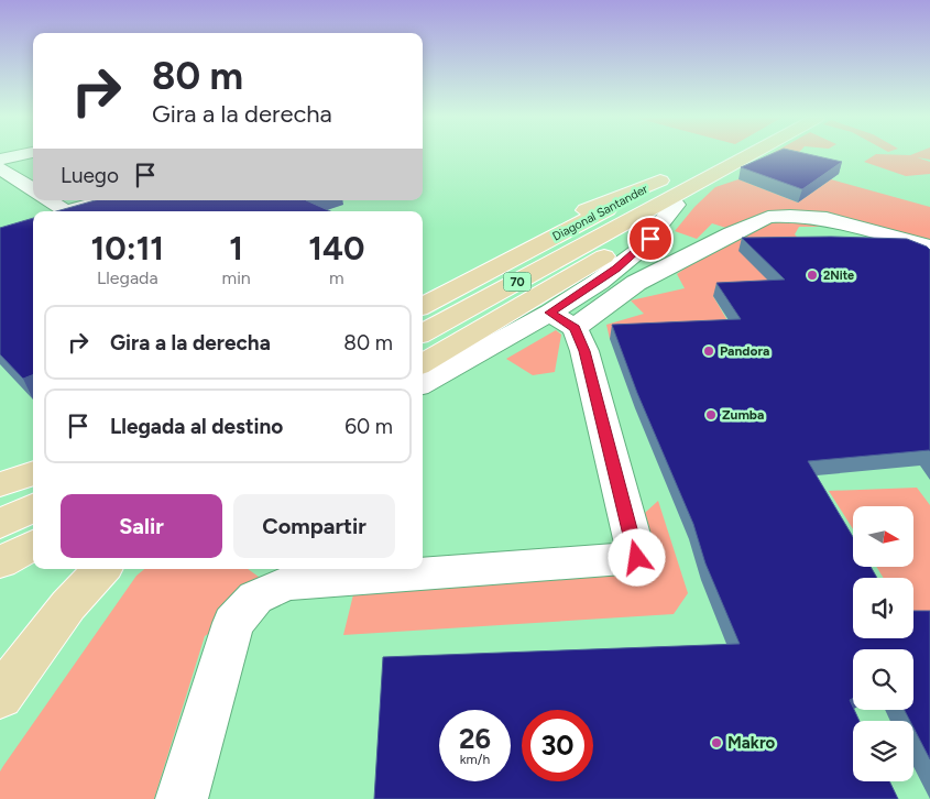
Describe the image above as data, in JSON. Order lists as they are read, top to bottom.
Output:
{
  "streets": {
    "main road": ["Diagonal Santander", "70"]
  },
  "places": [
    "2Nite",
    "Pandora",
    "Zumba",
    "Makro"
  ],
  "north": "right",
  "page": {
    "turn": ["80 m", "Gira a la derecha"],
    "then": "Luego",
    "eta": [
      "10:11",
      "Llegada",
      "1",
      "min",
      "140",
      "m"
    ],
    "list": [
      {
        "name": "Gira a la derecha",
        "value": "80 m"
      },
      {
        "name": "Llegada al destino",
        "value": "60 m"
      }
    ],
    "buttons": ["Salir", "Compartir"],
    "speed": "26 km/h",
    "limit": "30"
  }
}
